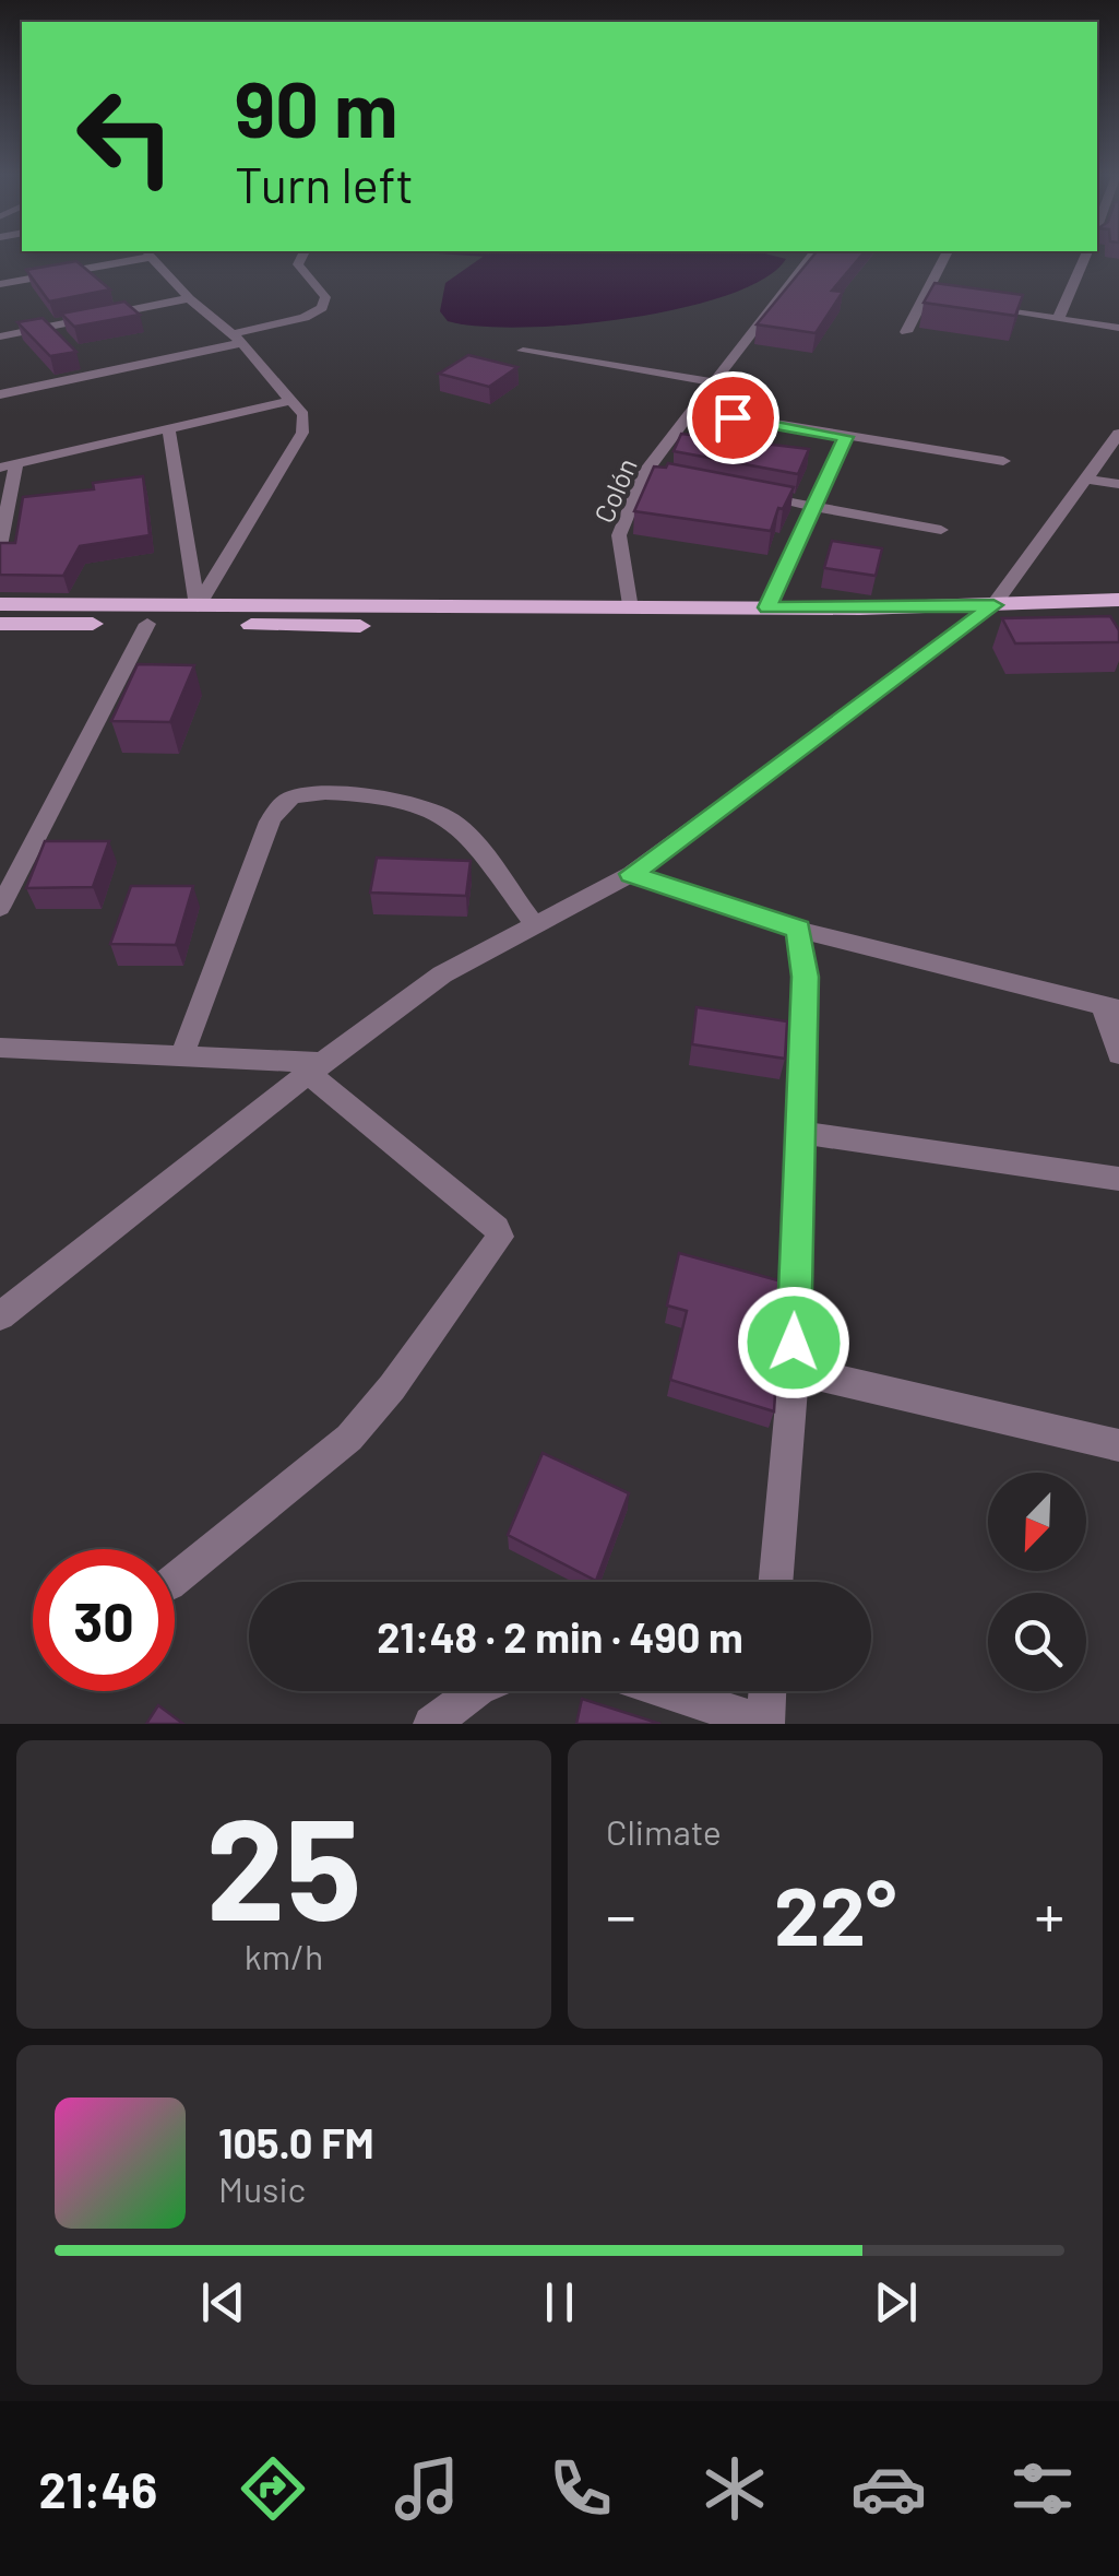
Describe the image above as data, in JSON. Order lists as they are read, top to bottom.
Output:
{
  "streets": {
    "street": ["Colón"]
  },
  "north": "bottom left",
  "page": {
    "turn": ["90 m", "Turn left"],
    "limit": "30",
    "trip": "21:48 · 2 min · 490 m",
    "tile": [
      ["25", "km/h"],
      "Climate"
    ],
    "heat": ["−", "22°", "+"],
    "song": ["105.0 FM", "Music"],
    "tabs": "21:46"
  }
}
